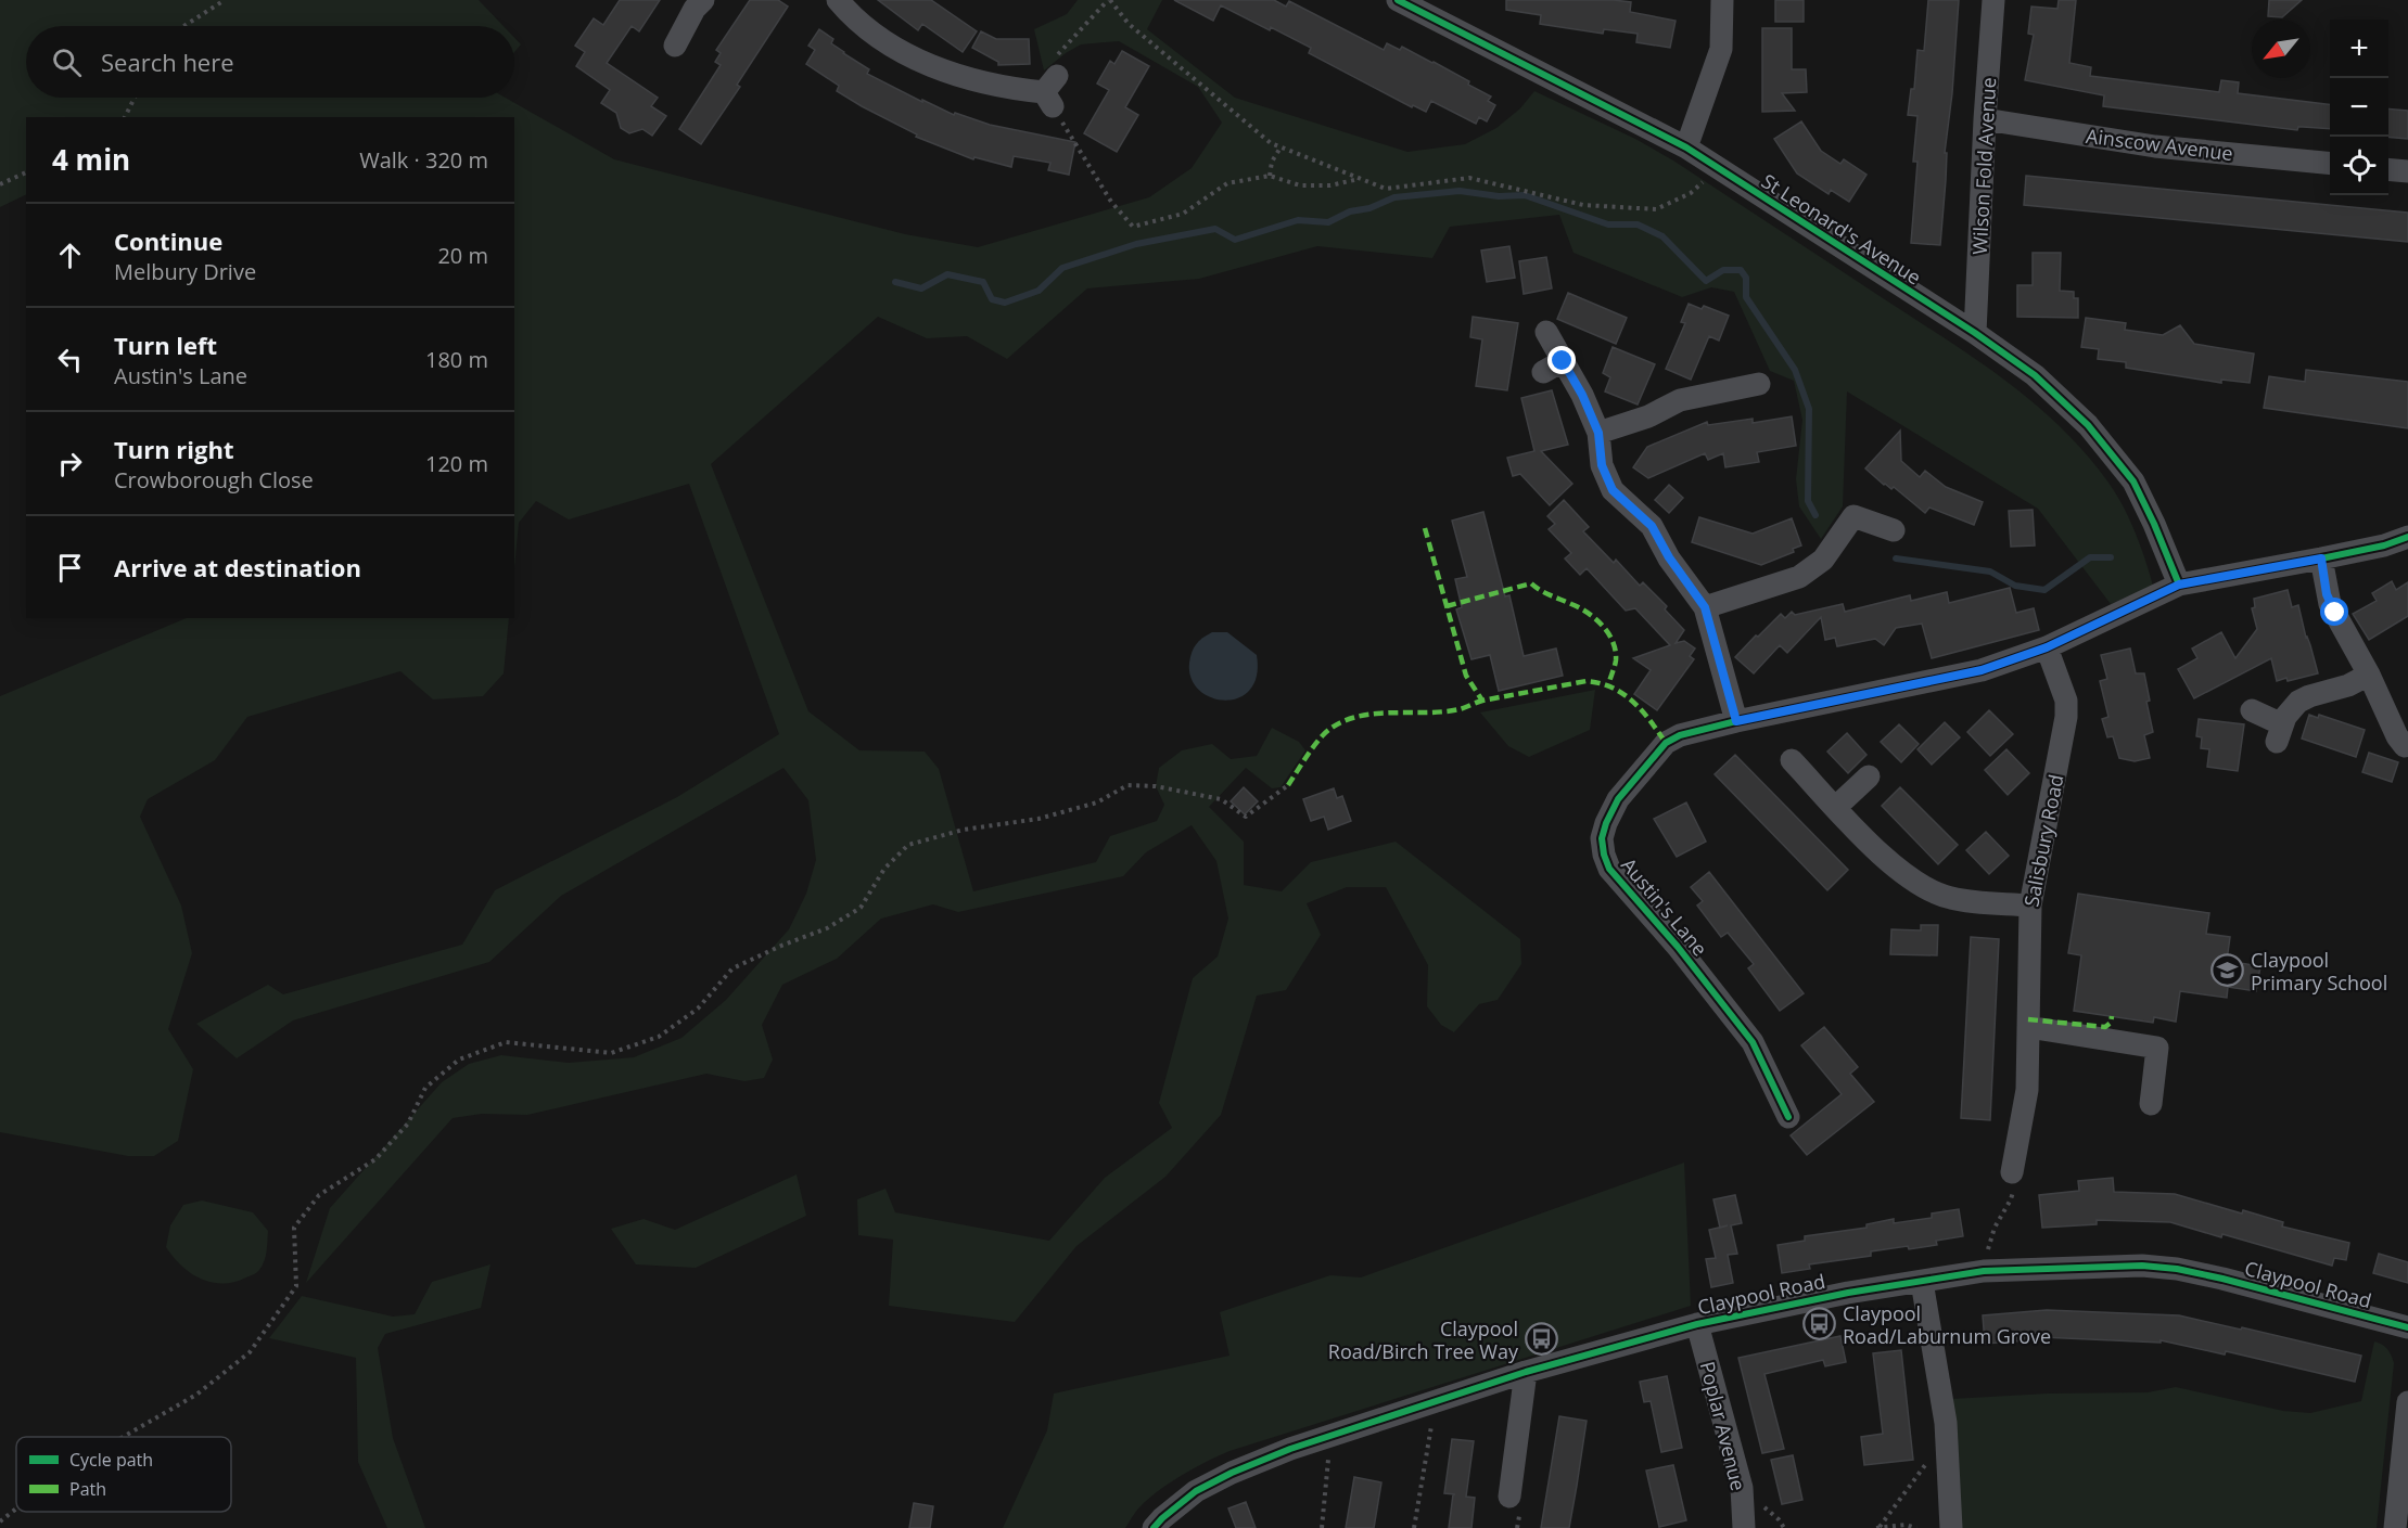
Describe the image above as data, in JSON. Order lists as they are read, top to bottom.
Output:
{
  "streets": {
    "street": [
      "Ainscow Avenue",
      "Wilson Fold Avenue",
      "St Leonard's Avenue",
      "Salisbury Road",
      "Austin's Lane",
      "Claypool Road",
      "Poplar Avenue"
    ]
  },
  "crossings": [
    ["Ainscow Avenue", "Wilson Fold Avenue"],
    ["Wilson Fold Avenue", "St Leonard's Avenue"],
    ["St Leonard's Avenue", "Austin's Lane"],
    ["Salisbury Road", "Austin's Lane"],
    ["Claypool Road", "Poplar Avenue"]
  ],
  "places": {
    "school or university": ["Claypool Primary School"],
    "bus stop": ["Claypool Road/Laburnum Grove", "Claypool Road/Birch Tree Way"]
  },
  "legend": ["Cycle path", "Path"],
  "north": "bottom left",
  "page": {
    "map_buttons": ["+", "−"],
    "search": "Search here",
    "heading": ["4 min", "Walk · 320 m"],
    "list": [
      ["Continue", "Melbury Drive", "20 m"],
      ["Turn left", "Austin's Lane", "180 m"],
      ["Turn right", "Crowborough Close", "120 m"],
      "Arrive at destination"
    ]
  }
}
